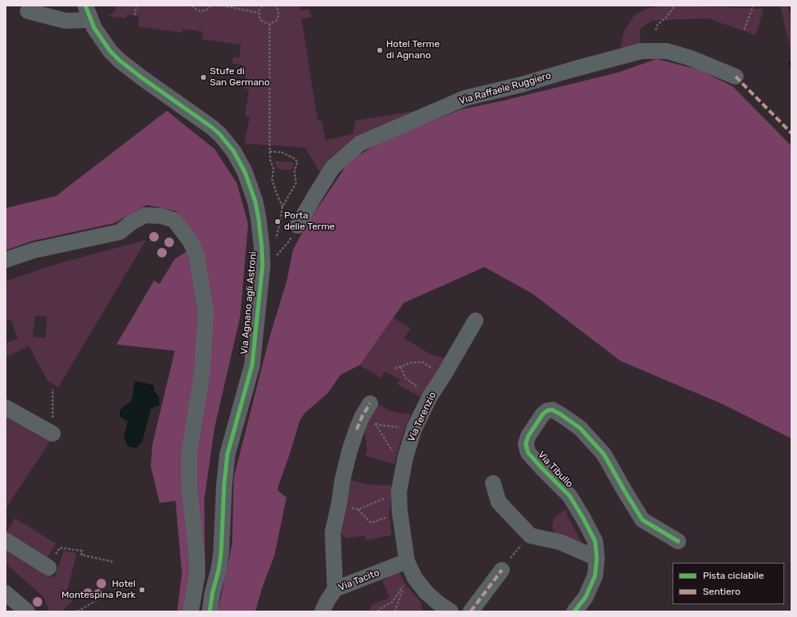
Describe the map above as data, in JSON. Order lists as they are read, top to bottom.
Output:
{
  "streets": {
    "street": [
      "Via Raffaele Ruggiero",
      "Via Agnano agli Astroni",
      "Via Terenzio",
      "Via Tibullo",
      "Via Tacito"
    ]
  },
  "crossings": [
    ["Via Terenzio", "Via Tacito"]
  ],
  "places": [
    "Hotel Terme di Agnano",
    "Stufe di San Germano",
    "Porta delle Terme",
    "Hotel Montespina Park"
  ],
  "legend": ["Pista ciclabile", "Sentiero"]
}
